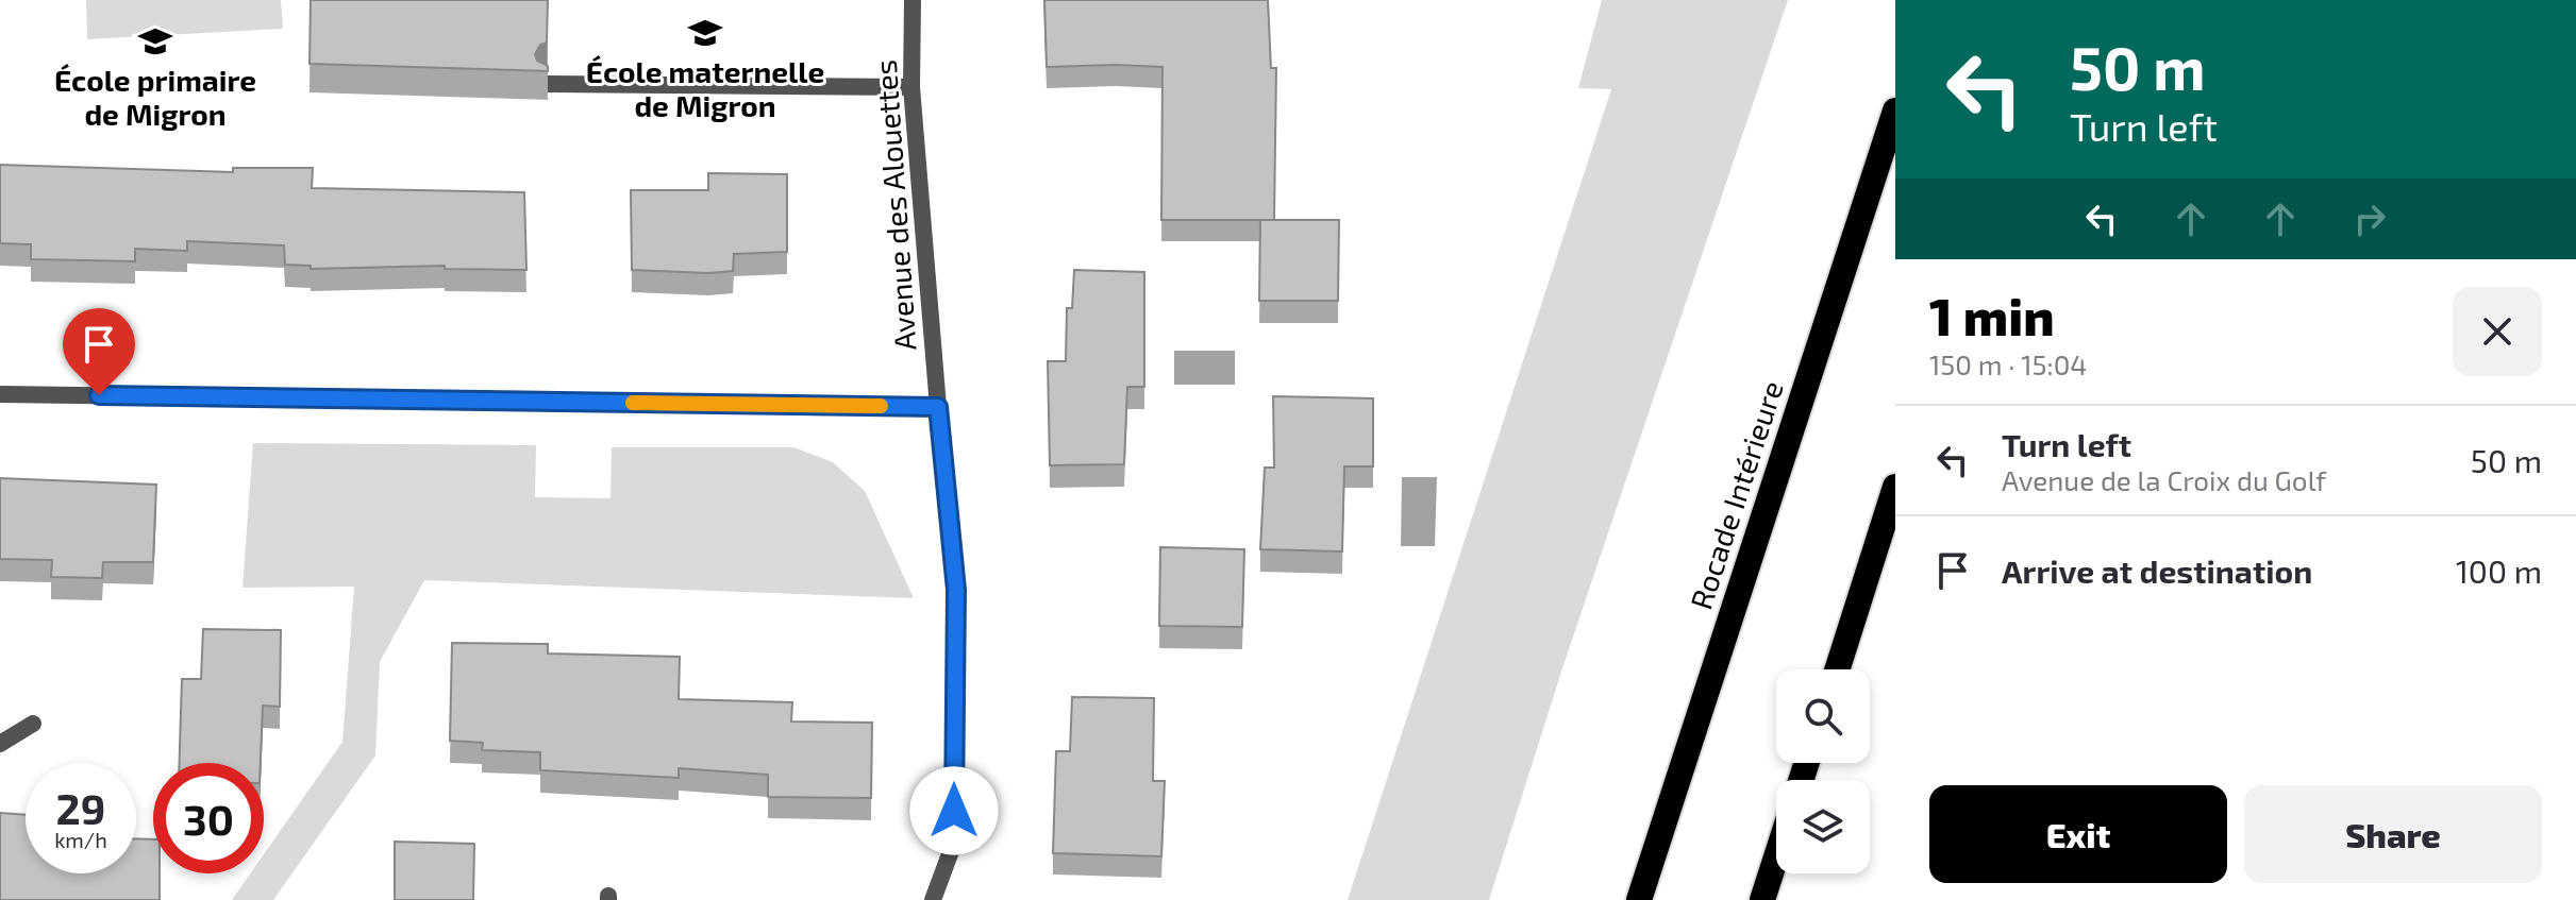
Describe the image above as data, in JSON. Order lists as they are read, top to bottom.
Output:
{
  "streets": {
    "highway": ["Rocade Intérieure"],
    "street": ["Avenue des Alouettes"]
  },
  "places": {
    "school or university": ["École maternelle de Migron", "École primaire de Migron"]
  },
  "page": {
    "turn": ["50 m", "Turn left"],
    "heading": ["1 min", "150 m · 15:04"],
    "list": [
      {
        "name": "Turn left",
        "note": "Avenue de la Croix du Golf",
        "value": "50 m"
      },
      {
        "name": "Arrive at destination",
        "value": "100 m"
      }
    ],
    "speed": "29 km/h",
    "limit": "30",
    "buttons": ["Exit", "Share"]
  }
}
